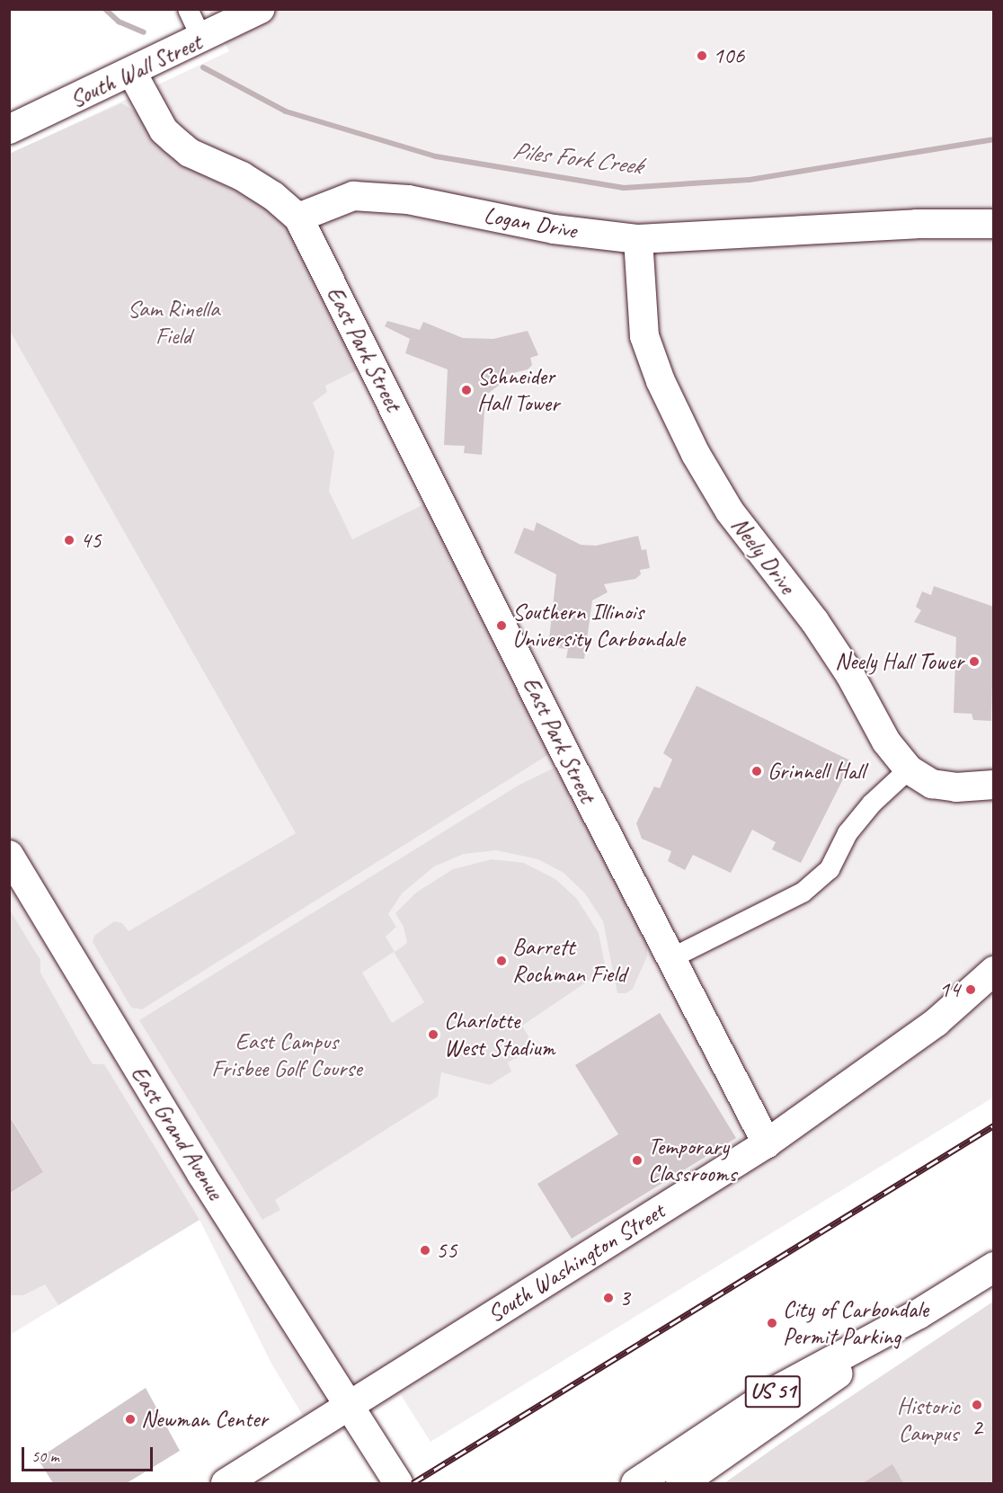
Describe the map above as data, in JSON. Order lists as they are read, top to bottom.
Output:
{
  "streets": {
    "highway": ["US 51"],
    "street": [
      "South Wall Street",
      "Logan Drive",
      "East Park Street",
      "Neely Drive",
      "East Grand Avenue",
      "South Washington Street"
    ]
  },
  "crossings": [
    ["Logan Drive", "East Park Street"],
    ["Logan Drive", "Neely Drive"],
    ["East Park Street", "South Washington Street"],
    ["East Grand Avenue", "South Washington Street"]
  ],
  "water": ["Piles Fork Creek"],
  "parks": ["Sam Rinella Field", "East Campus Frisbee Golf Course", "Historic Campus"],
  "places": [
    "106",
    "Schneider Hall Tower",
    "45",
    "Southern Illinois University Carbondale",
    "Neely Hall Tower",
    "Grinnell Hall",
    "Barrett Rochman Field",
    "14",
    "Charlotte West Stadium",
    "Temporary Classrooms",
    "55",
    "3",
    "City of Carbondale Permit Parking",
    "2",
    "Newman Center"
  ],
  "scale_bar": "50 m"
}
